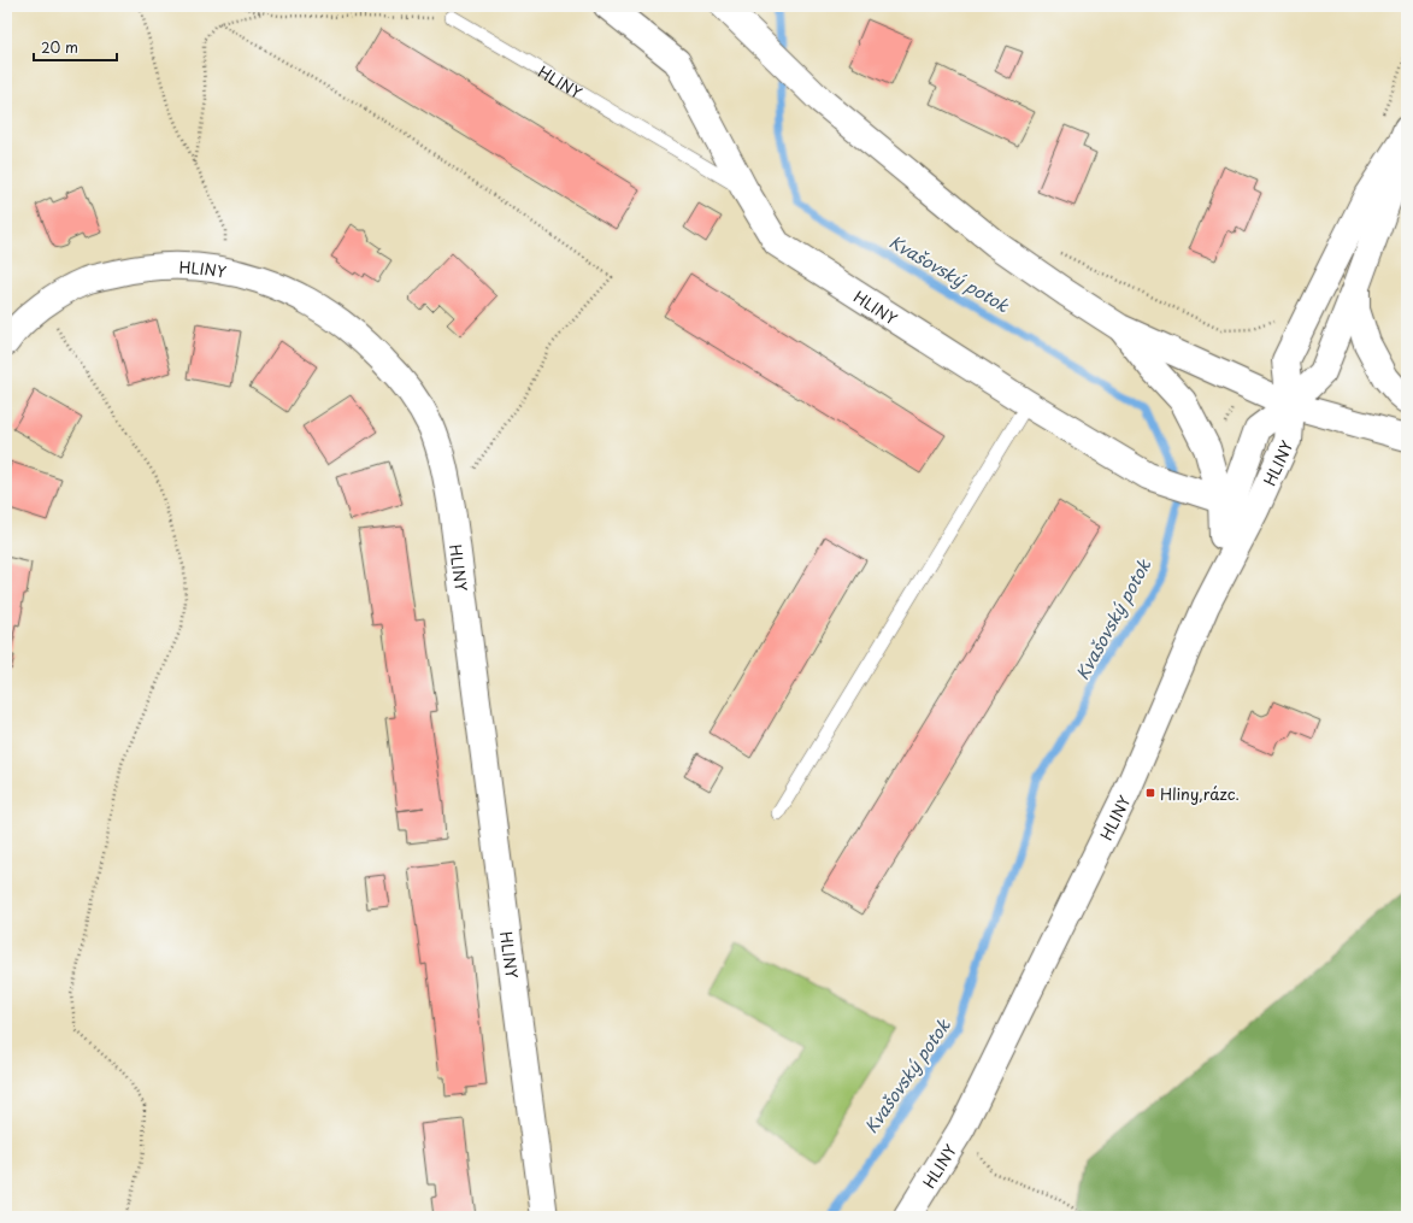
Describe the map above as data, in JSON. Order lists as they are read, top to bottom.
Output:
{
  "streets": {
    "street": ["HLINY"]
  },
  "water": ["Kvašovský potok"],
  "places": {
    "transit": ["Hliny,rázc."]
  },
  "scale_bar": "20 m"
}
